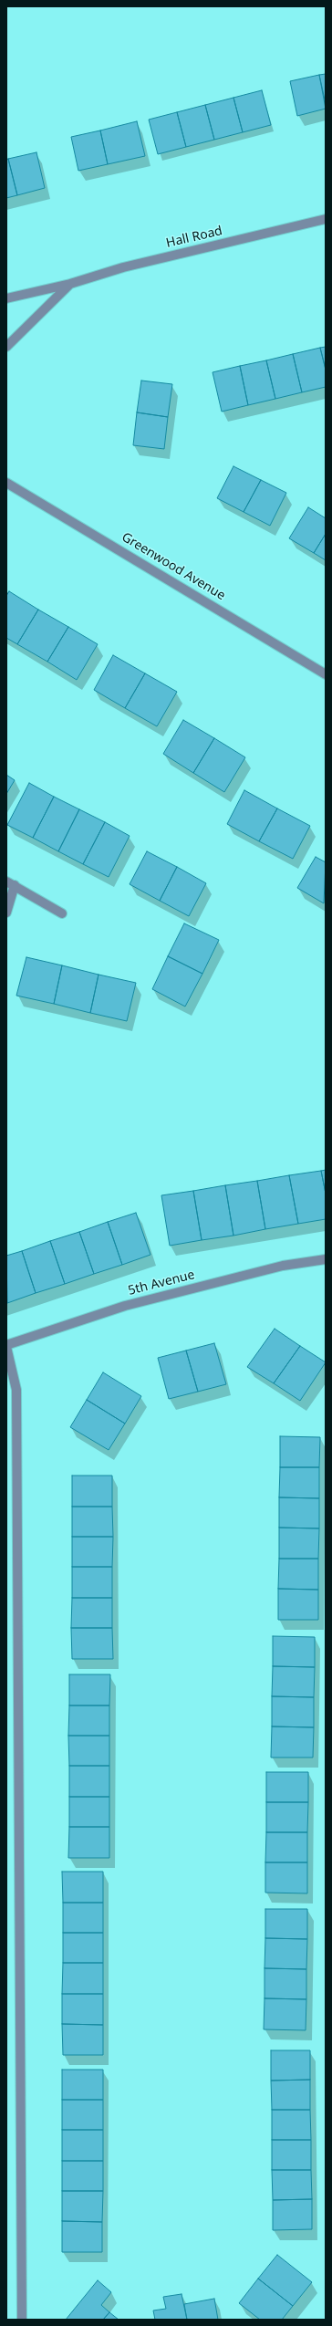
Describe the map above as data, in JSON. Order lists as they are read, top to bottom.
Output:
{
  "streets": {
    "street": ["Hall Road", "Greenwood Avenue", "5th Avenue"]
  }
}
